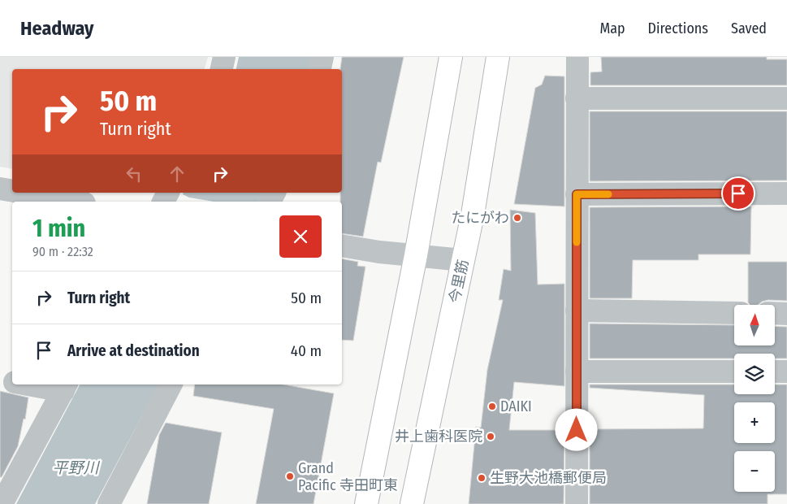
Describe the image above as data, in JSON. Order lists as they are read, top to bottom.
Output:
{
  "streets": {
    "main road": ["今里筋"]
  },
  "water": ["平野川"],
  "places": [
    "たにがわ",
    "DAIKI",
    "井上歯科医院",
    "Grand Pacific 寺田町東",
    "生野大池橋郵便局"
  ],
  "north": "top",
  "page": {
    "header": "Headway",
    "nav": ["Map", "Directions", "Saved"],
    "turn": ["50 m", "Turn right"],
    "heading": ["1 min", "90 m · 22:32"],
    "list": [
      {
        "name": "Turn right",
        "value": "50 m"
      },
      {
        "name": "Arrive at destination",
        "value": "40 m"
      }
    ],
    "map_buttons": ["+", "−"]
  }
}
